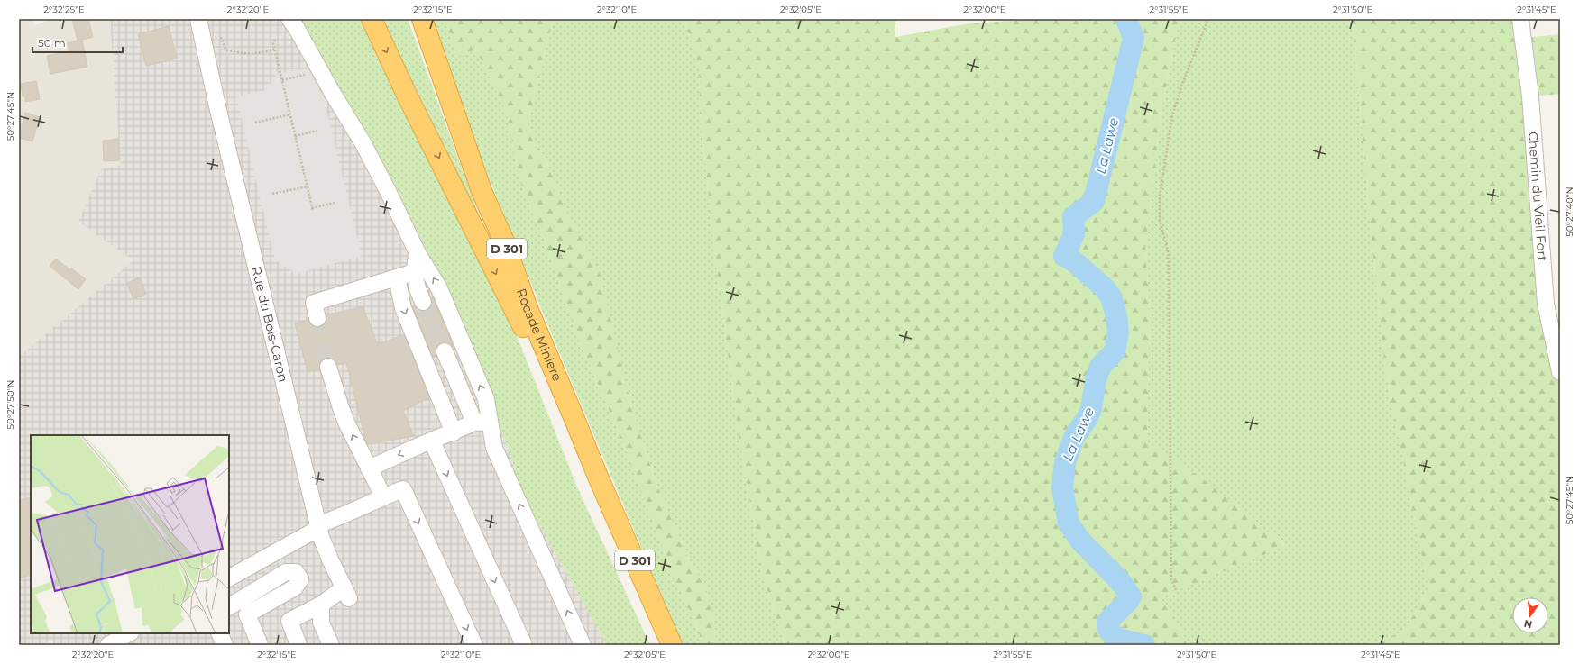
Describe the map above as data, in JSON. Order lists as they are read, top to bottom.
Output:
{
  "streets": {
    "highway": ["D 301", "Rocade Minière"],
    "street": ["Chemin du Vieil Fort", "Rue du Bois-Caron"]
  },
  "water": ["La Lawe"],
  "scale_bar": "50 m",
  "north": "bottom",
  "coordinates": [
    "2°32'25\"E",
    "2°32'20\"E",
    "2°32'15\"E",
    "2°32'10\"E",
    "2°32'05\"E",
    "2°32'00\"E",
    "2°31'55\"E",
    "2°31'50\"E",
    "2°31'45\"E",
    "50°27'45\"N",
    "50°27'40\"N",
    "50°27'50\"N"
  ]
}
